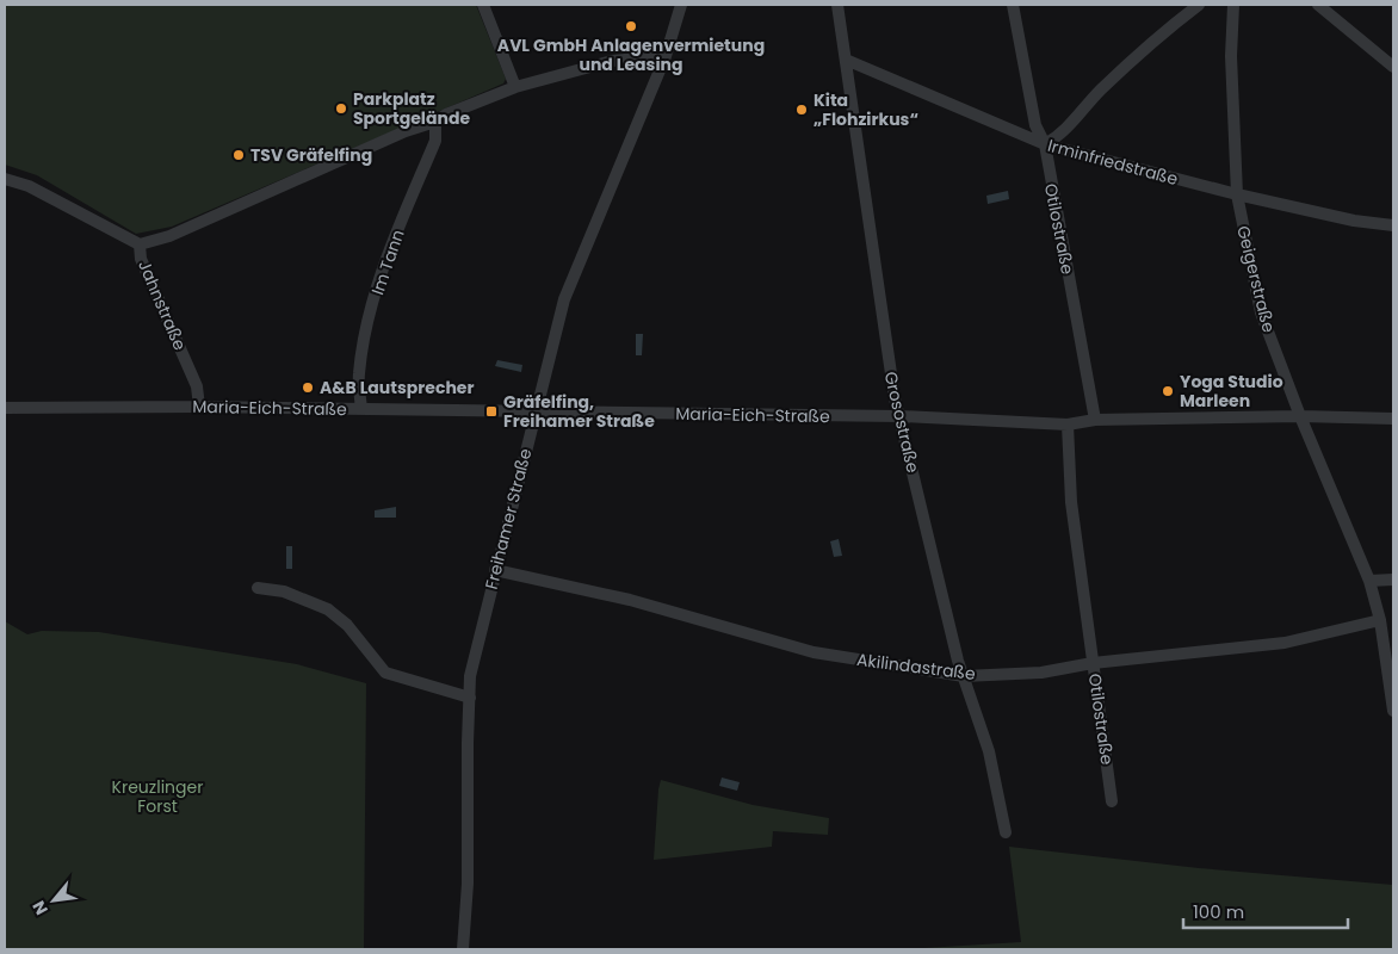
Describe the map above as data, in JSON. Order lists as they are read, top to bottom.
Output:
{
  "streets": {
    "street": [
      "Irminfriedstraße",
      "Otilostraße",
      "Im Tann",
      "Geigerstraße",
      "Jahnstraße",
      "Maria-Eich-Straße",
      "Grosostraße",
      "Freihamer Straße",
      "Akilindastraße"
    ]
  },
  "crossings": [
    ["Irminfriedstraße", "Otilostraße"],
    ["Irminfriedstraße", "Geigerstraße"],
    ["Irminfriedstraße", "Grosostraße"],
    ["Otilostraße", "Maria-Eich-Straße"],
    ["Otilostraße", "Akilindastraße"],
    ["Im Tann", "Maria-Eich-Straße"],
    ["Geigerstraße", "Maria-Eich-Straße"],
    ["Geigerstraße", "Akilindastraße"],
    ["Jahnstraße", "Maria-Eich-Straße"],
    ["Maria-Eich-Straße", "Grosostraße"],
    ["Maria-Eich-Straße", "Freihamer Straße"],
    ["Grosostraße", "Akilindastraße"],
    ["Freihamer Straße", "Akilindastraße"]
  ],
  "parks": ["Kreuzlinger Forst"],
  "places": {
    "other": [
      "AVL GmbH Anlagenvermietung und Leasing",
      "Parkplatz Sportgelände",
      "Kita „Flohzirkus“",
      "TSV Gräfelfing",
      "A&B Lautsprecher",
      "Yoga Studio Marleen"
    ],
    "transit": ["Gräfelfing, Freihamer Straße"]
  },
  "scale_bar": "100 m",
  "north": "bottom left"
}
